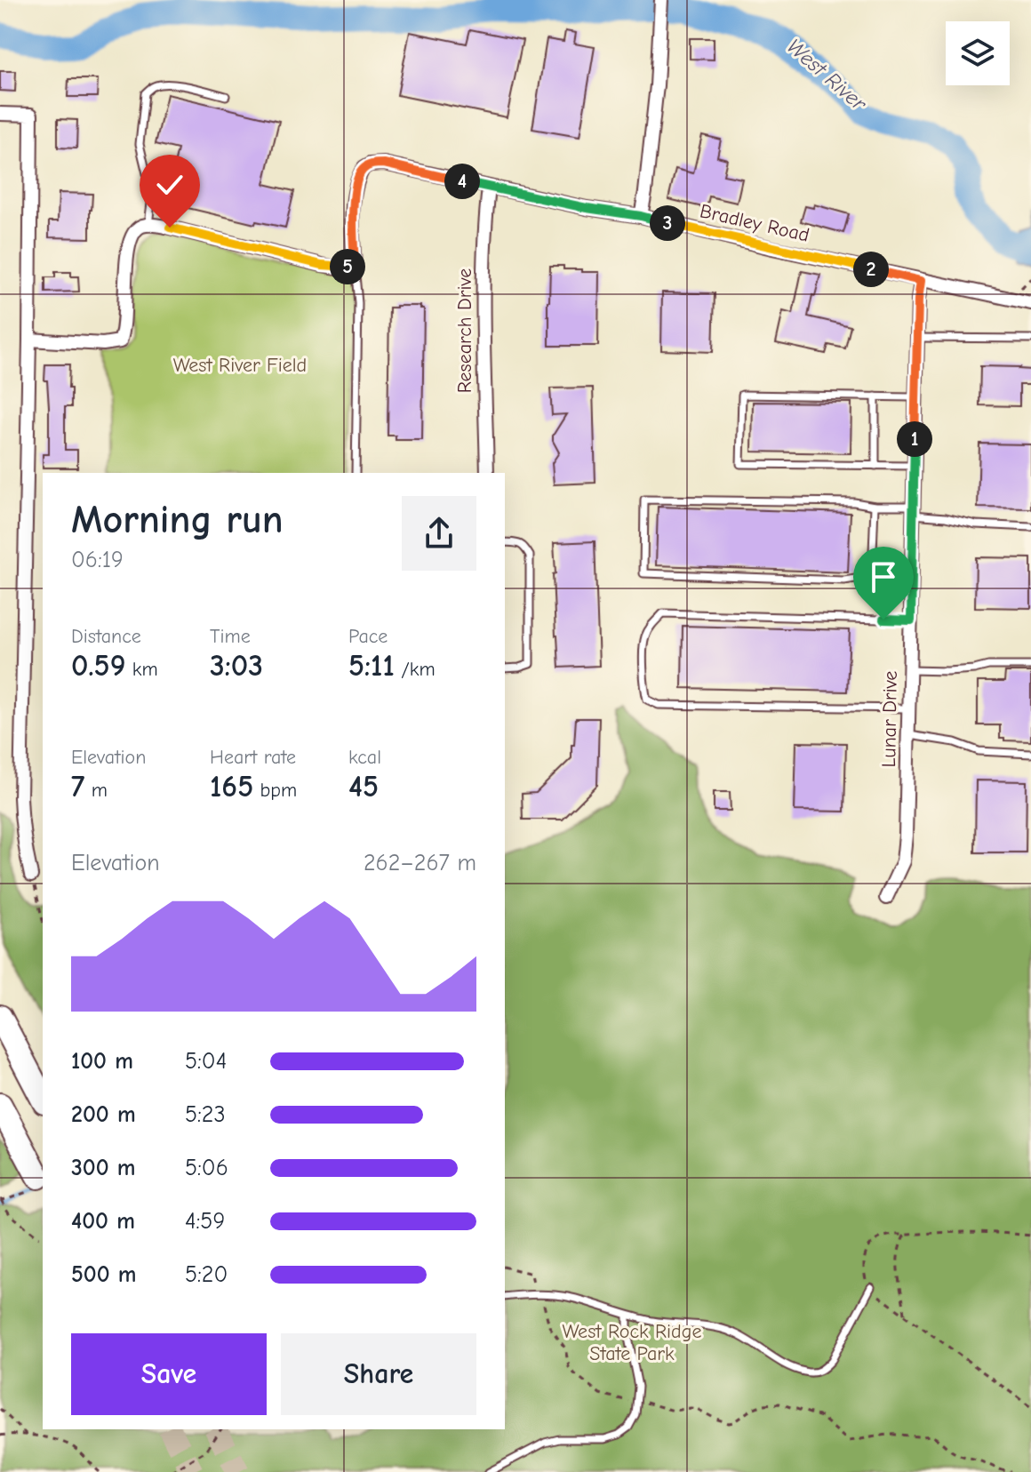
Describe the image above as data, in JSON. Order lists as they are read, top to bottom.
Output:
{
  "streets": {
    "street": ["Bradley Road", "Research Drive", "Lunar Drive"]
  },
  "crossings": [
    ["Bradley Road", "Research Drive"],
    ["Bradley Road", "Lunar Drive"]
  ],
  "water": ["West River"],
  "parks": ["West River Field", "West Rock Ridge State Park"],
  "page": {
    "pins": [
      "4",
      "3",
      "5",
      "2",
      "1"
    ],
    "heading": ["Morning run", "06:19"],
    "stats": [
      ["Distance", "0.59 km"],
      ["Time", "3:03"],
      ["Pace", "5:11 /km"],
      ["Elevation", "7 m"],
      ["Heart rate", "165 bpm"],
      ["kcal", "45"]
    ],
    "chart": ["Elevation", "262–267 m"],
    "list": [
      {
        "name": "100 m",
        "note": "5:04"
      },
      {
        "name": "200 m",
        "note": "5:23"
      },
      {
        "name": "300 m",
        "note": "5:06"
      },
      {
        "name": "400 m",
        "note": "4:59"
      },
      {
        "name": "500 m",
        "note": "5:20"
      }
    ],
    "buttons": ["Save", "Share"]
  }
}
